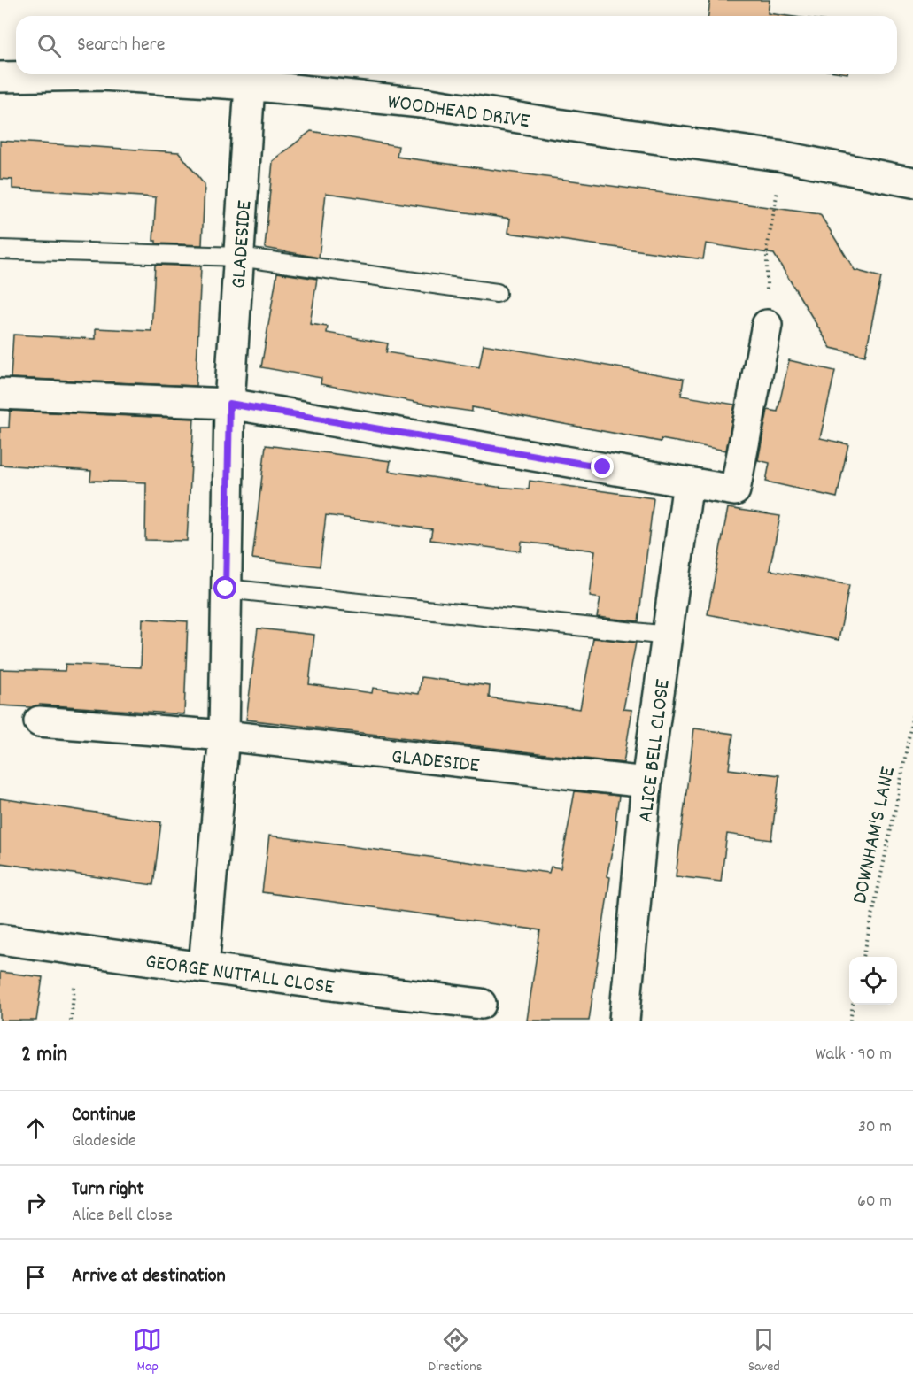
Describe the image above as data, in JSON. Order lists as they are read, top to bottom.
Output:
{
  "streets": {
    "street": [
      "WOODHEAD DRIVE",
      "GLADESIDE",
      "ALICE BELL CLOSE",
      "GEORGE NUTTALL CLOSE"
    ],
    "path": ["DOWNHAM'S LANE"]
  },
  "crossings": [
    ["WOODHEAD DRIVE", "GLADESIDE"],
    ["GLADESIDE", "ALICE BELL CLOSE"],
    ["GLADESIDE", "GEORGE NUTTALL CLOSE"]
  ],
  "page": {
    "search": "Search here",
    "heading": ["2 min", "Walk · 90 m"],
    "list": [
      ["Continue", "Gladeside", "30 m"],
      ["Turn right", "Alice Bell Close", "60 m"],
      "Arrive at destination"
    ],
    "nav": ["Map", "Directions", "Saved"]
  }
}
